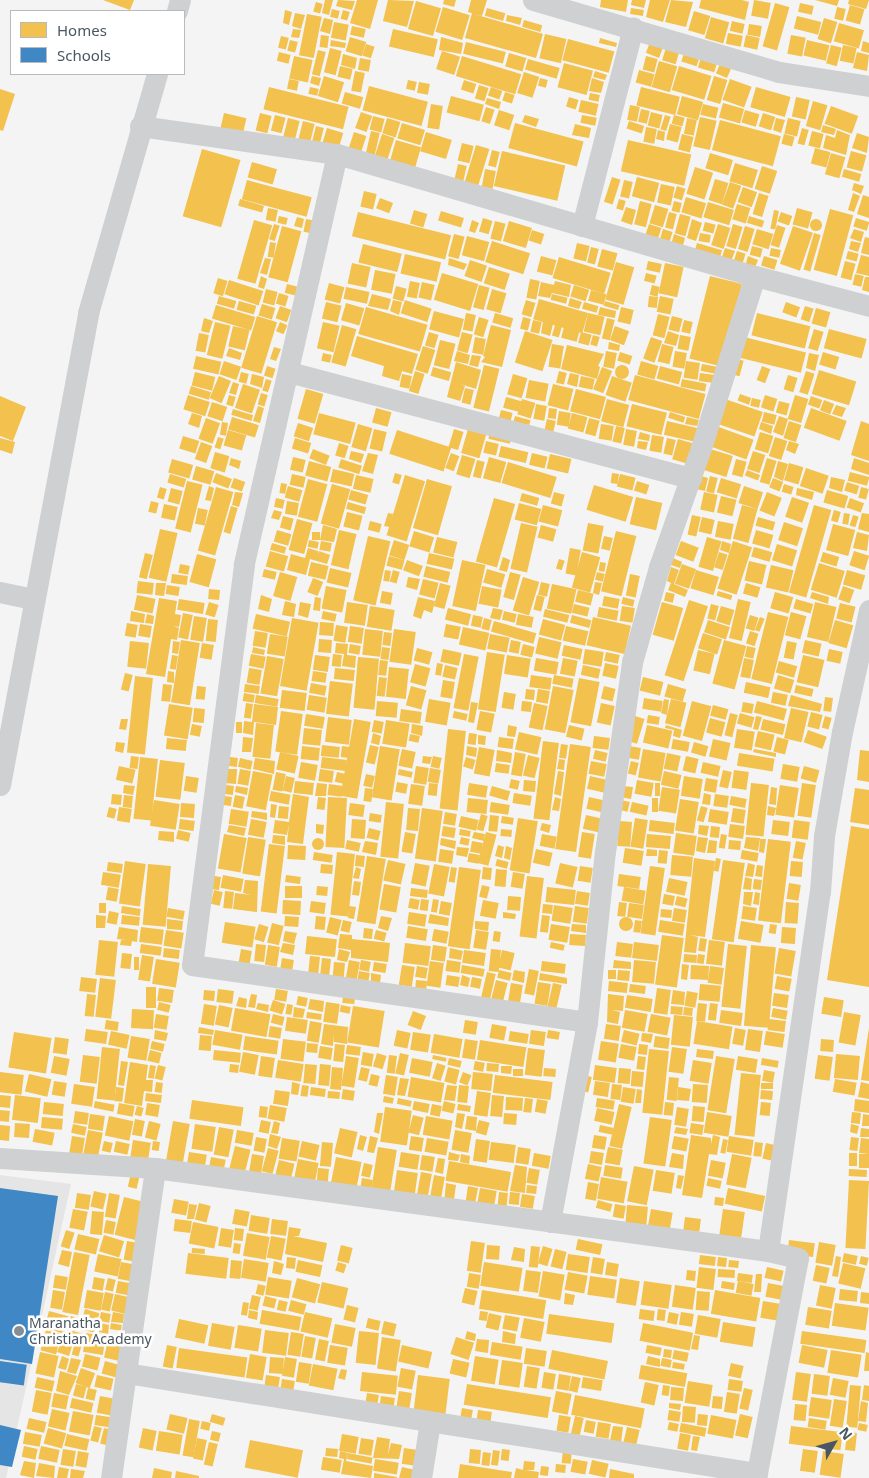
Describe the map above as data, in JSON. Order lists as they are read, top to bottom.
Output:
{
  "places": ["Maranatha Christian Academy"],
  "legend": ["Homes", "Schools"],
  "north": "top right"
}
